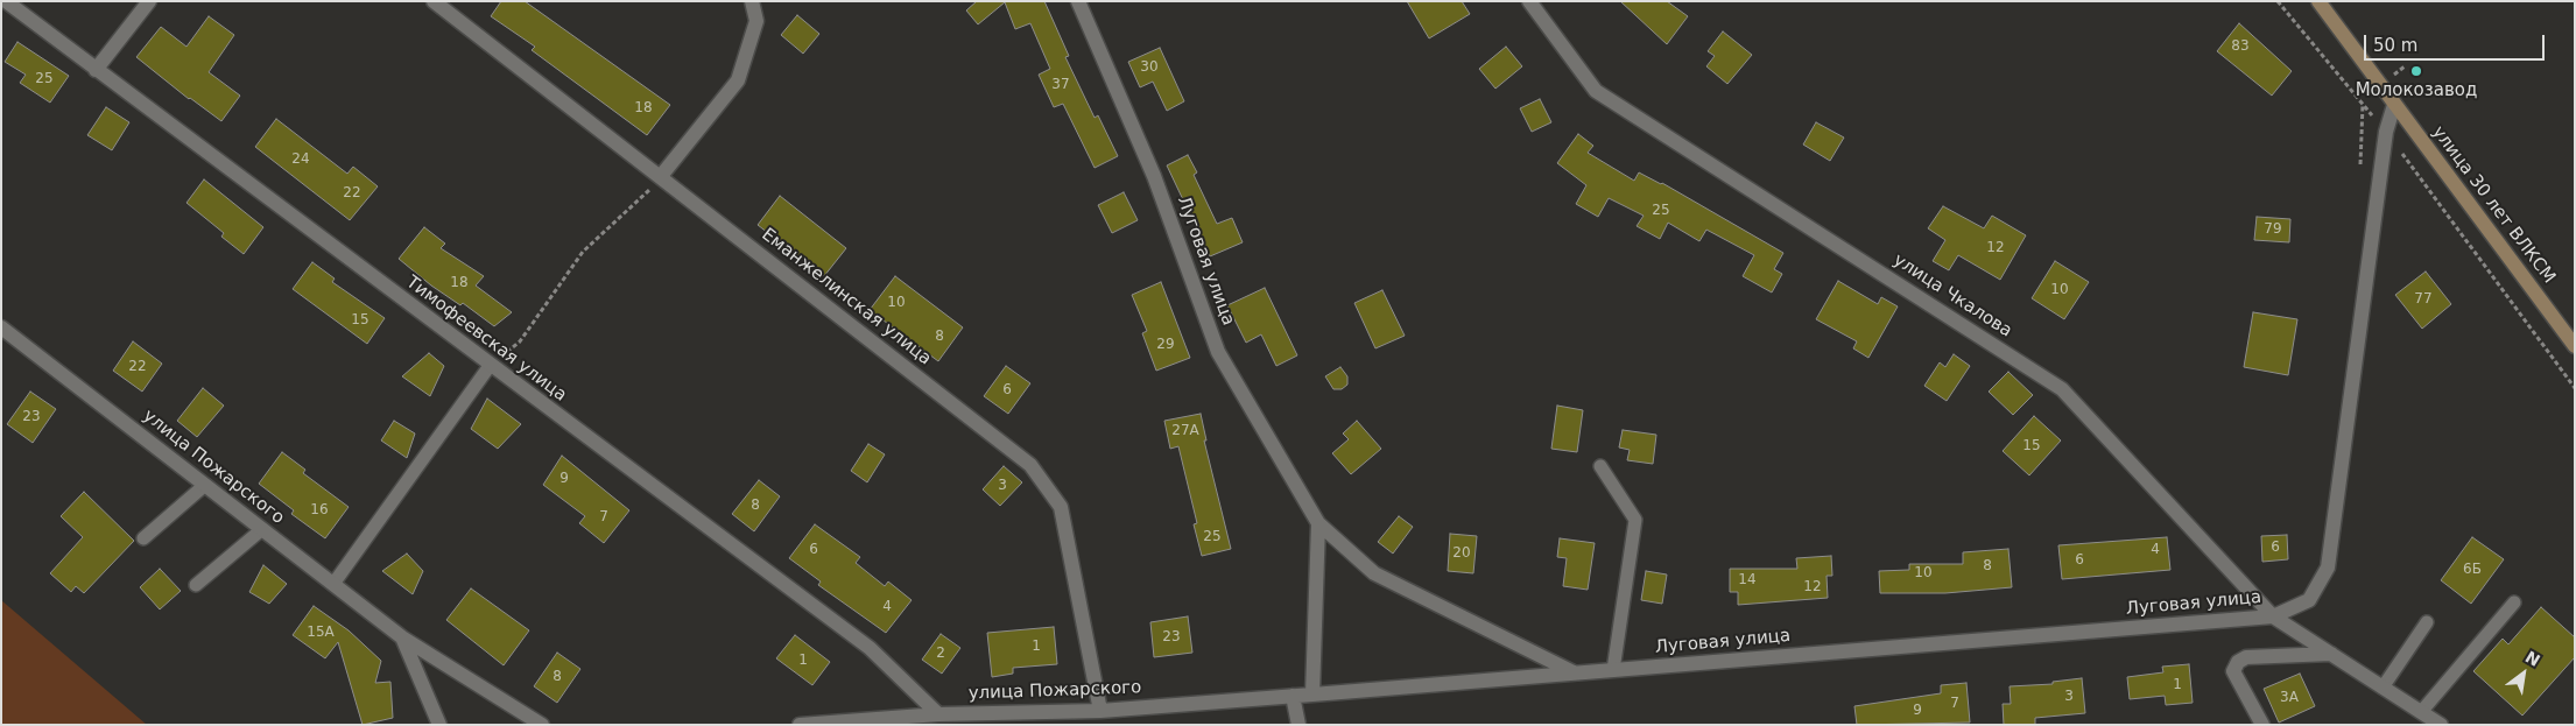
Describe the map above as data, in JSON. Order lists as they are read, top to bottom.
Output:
{
  "streets": {
    "main road": ["улица 30 лет ВЛКСМ"],
    "street": [
      "Луговая улица",
      "улица Чкалова",
      "Еманжелинская улица",
      "Тимофеевская улица",
      "улица Пожарского"
    ]
  },
  "crossings": [
    ["улица 30 лет ВЛКСМ", "Луговая улица"],
    ["Луговая улица", "улица Чкалова"],
    ["Луговая улица", "улица Пожарского"],
    ["Еманжелинская улица", "улица Пожарского"],
    ["Тимофеевская улица", "улица Пожарского"]
  ],
  "places": ["Молокозавод"],
  "house_numbers": [
    "83",
    "30",
    "25",
    "37",
    "18",
    "24",
    "22",
    "25",
    "79",
    "12",
    "18",
    "10",
    "77",
    "10",
    "15",
    "8",
    "29",
    "22",
    "6",
    "23",
    "27А",
    "15",
    "9",
    "3",
    "8",
    "16",
    "7",
    "25",
    "6",
    "6",
    "4",
    "20",
    "6",
    "8",
    "6Б",
    "10",
    "14",
    "12",
    "4",
    "15А",
    "23",
    "1",
    "2",
    "1",
    "8",
    "1",
    "3",
    "3А",
    "7",
    "9"
  ],
  "scale_bar": "50 m",
  "north": "top right"
}
